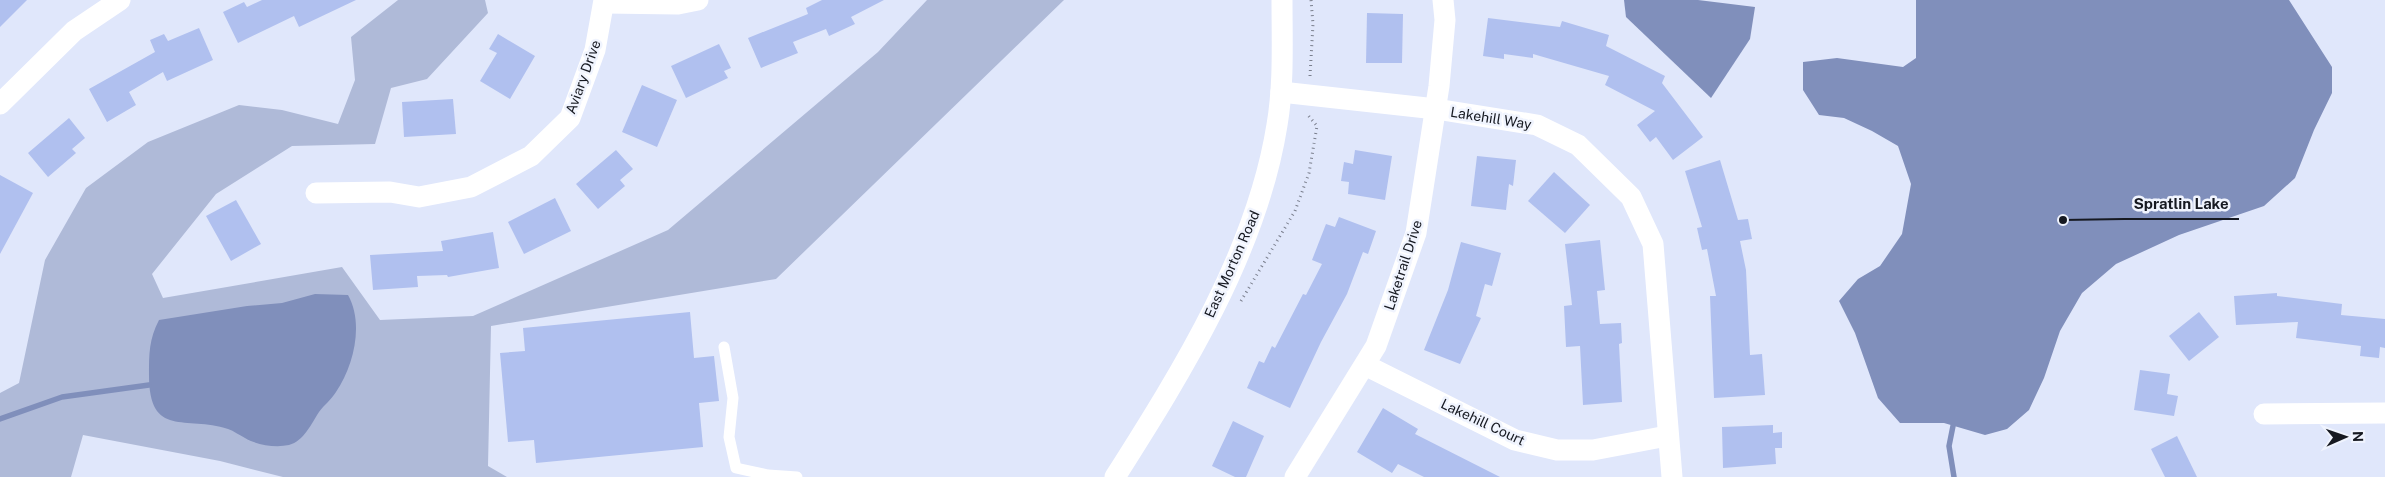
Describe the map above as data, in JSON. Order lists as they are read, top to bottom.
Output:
{
  "streets": {
    "street": [
      "Aviary Drive",
      "Lakehill Way",
      "East Morton Road",
      "Laketrail Drive",
      "Lakehill Court"
    ]
  },
  "crossings": [
    ["Lakehill Way", "East Morton Road"],
    ["Lakehill Way", "Laketrail Drive"],
    ["Lakehill Way", "Lakehill Court"],
    ["Laketrail Drive", "Lakehill Court"]
  ],
  "places": ["Spratlin Lake"],
  "north": "right"
}
